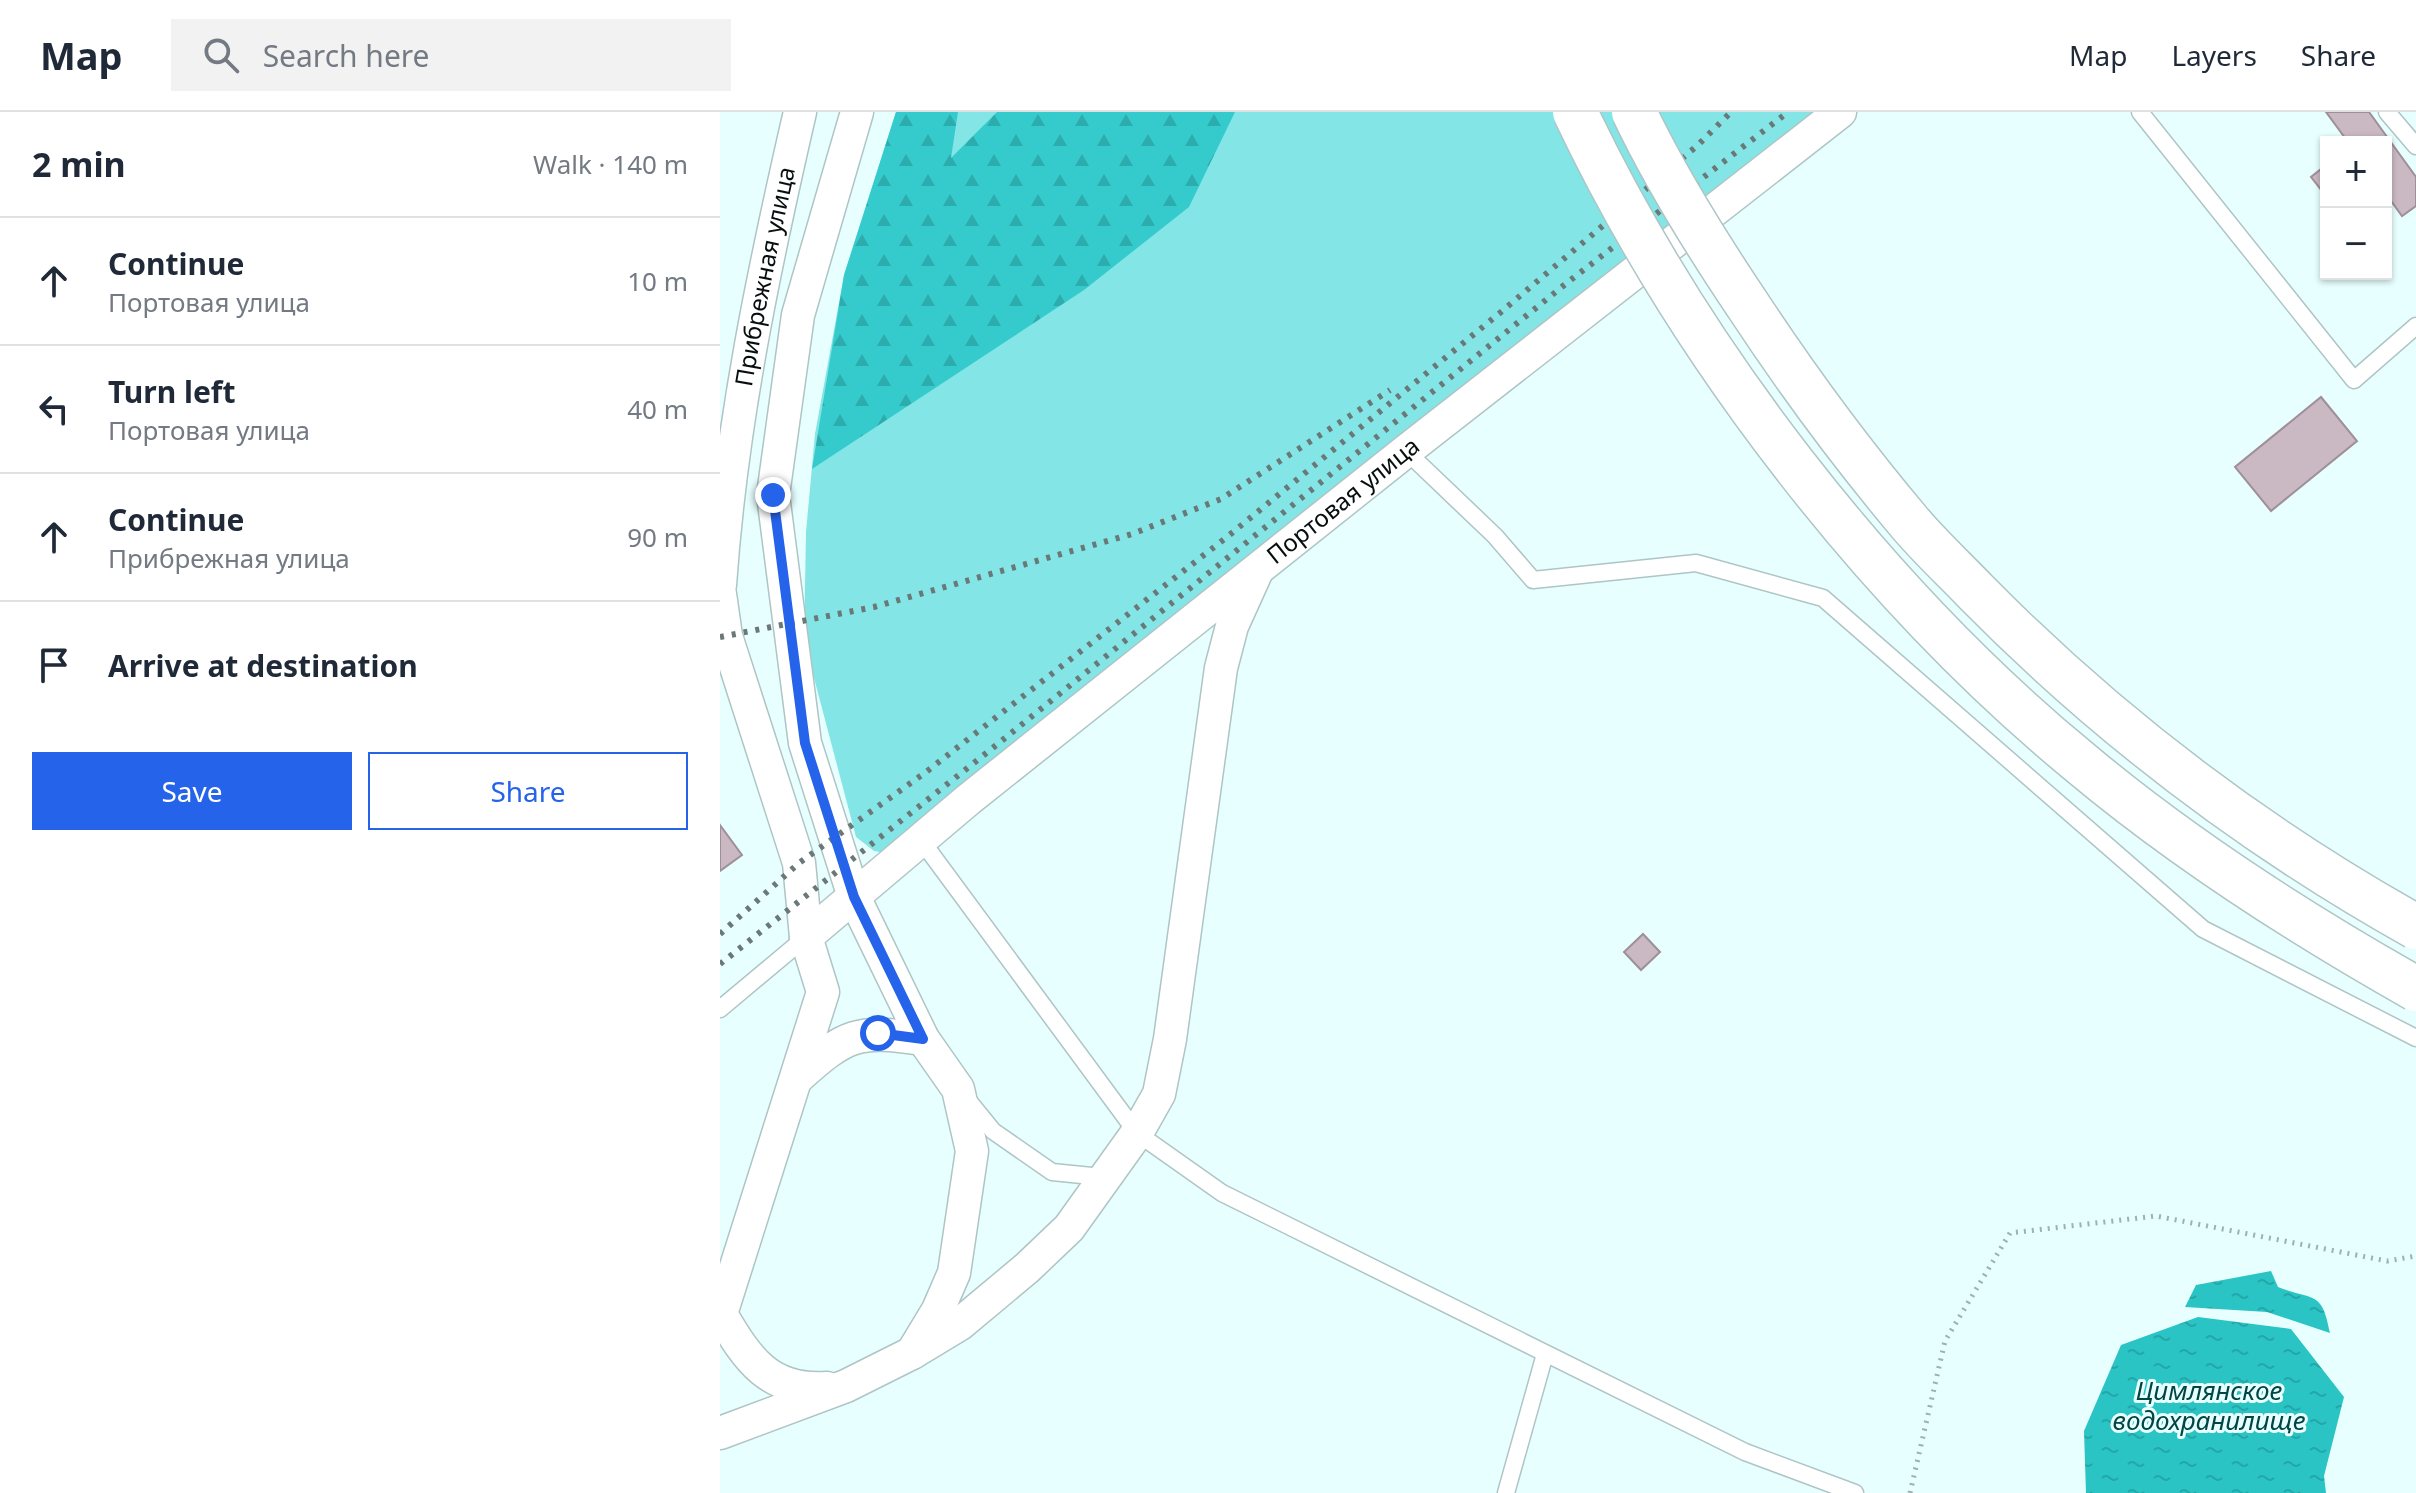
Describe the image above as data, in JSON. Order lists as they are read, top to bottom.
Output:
{
  "streets": {
    "street": ["Прибрежная улица", "Портовая улица"]
  },
  "crossings": [
    ["Прибрежная улица", "Портовая улица"]
  ],
  "water": ["Цимлянское водохранилище"],
  "page": {
    "header": "Map",
    "search": "Search here",
    "nav": ["Map", "Layers", "Share"],
    "heading": ["2 min", "Walk · 140 m"],
    "map_buttons": ["+", "−"],
    "list": [
      ["Continue", "Портовая улица", "10 m"],
      ["Turn left", "Портовая улица", "40 m"],
      ["Continue", "Прибрежная улица", "90 m"],
      "Arrive at destination"
    ],
    "buttons": ["Save", "Share"]
  }
}
